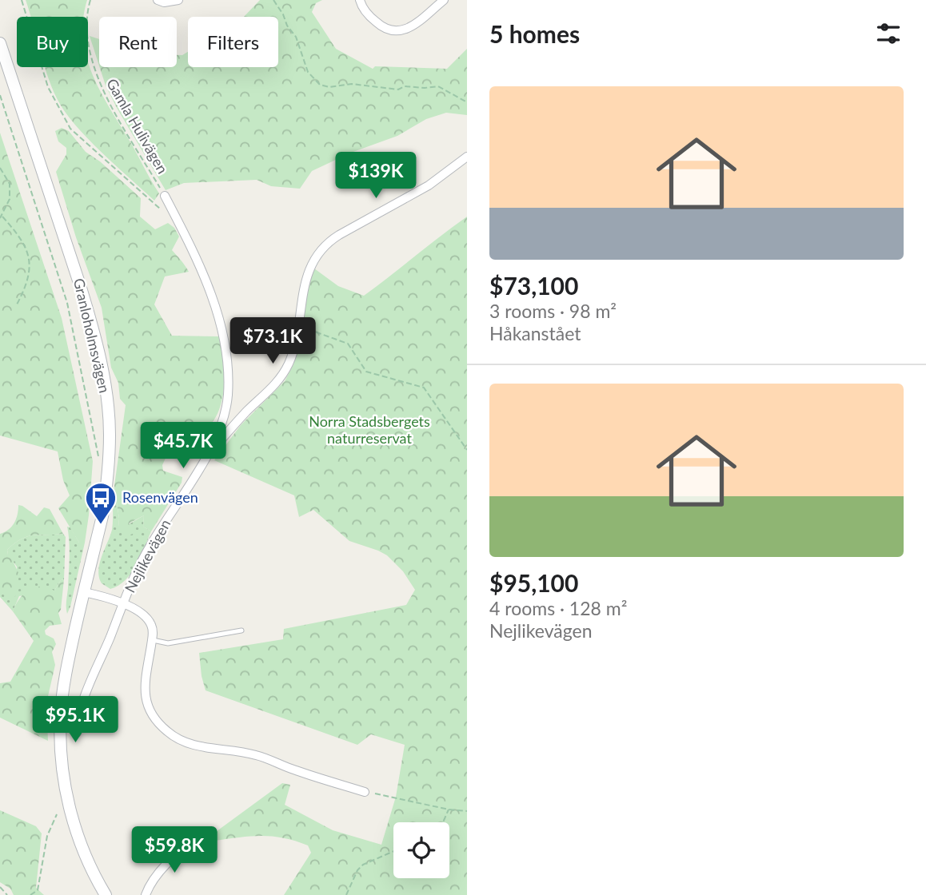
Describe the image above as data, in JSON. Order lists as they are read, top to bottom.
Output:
{
  "streets": {
    "street": ["Granloholmsvägen", "Nejlikevägen"],
    "path": ["Gamla Hulivägen"]
  },
  "crossings": [
    ["Gamla Hulivägen", "Nejlikevägen"]
  ],
  "parks": ["Norra Stadsbergets naturreservat"],
  "places": {
    "bus stop": ["Rosenvägen"]
  },
  "page": {
    "heading": "5 homes",
    "chip": ["Buy", "Rent", "Filters"],
    "list": [
      {
        "name": "$73,100",
        "note": "3 rooms · 98 m² · Håkanstået"
      },
      {
        "name": "$95,100",
        "note": "4 rooms · 128 m² · Nejlikevägen"
      }
    ],
    "price": [
      "$139K",
      "$73.1K",
      "$45.7K",
      "$95.1K",
      "$59.8K"
    ]
  }
}
